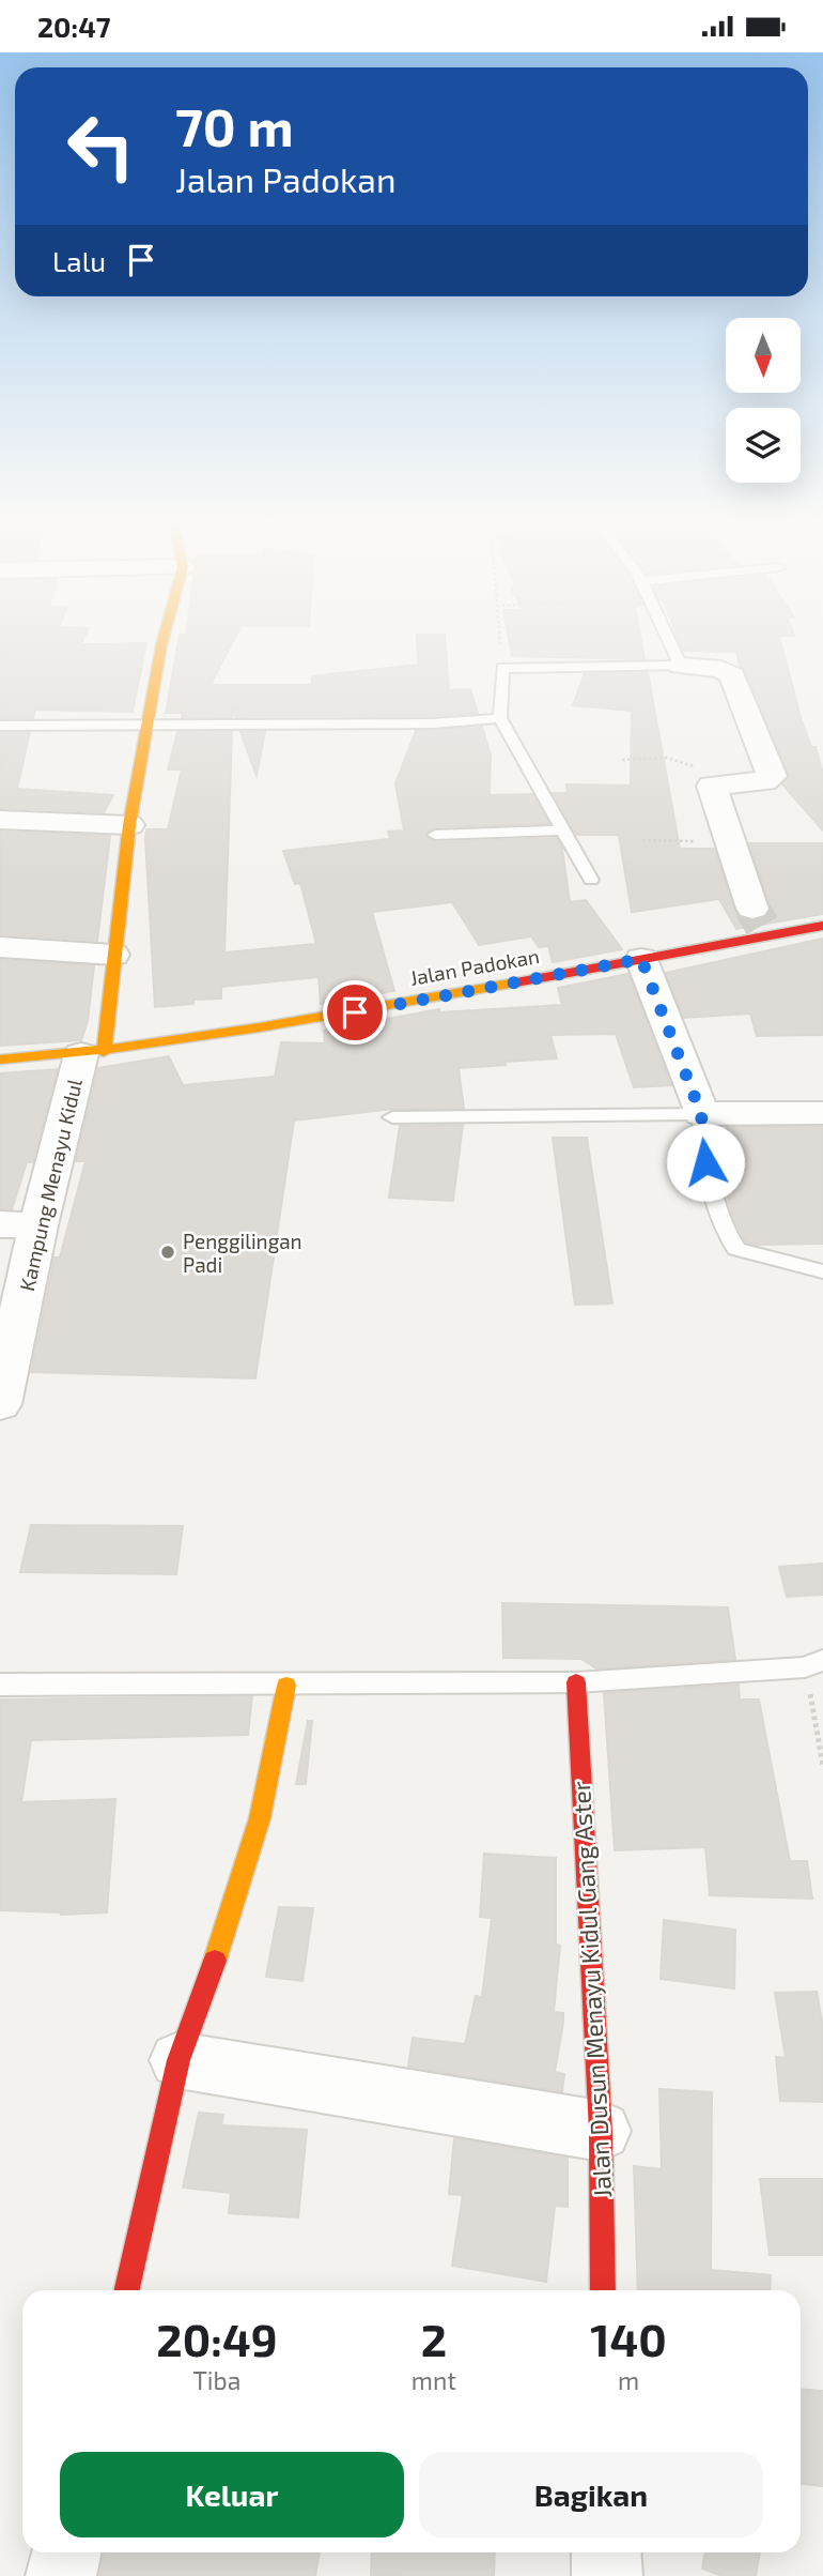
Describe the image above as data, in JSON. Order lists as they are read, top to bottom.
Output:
{
  "streets": {
    "street": ["Jalan Padokan", "Kampung Menayu Kidul", "Jalan Dusun Menayu Kidul Gang Aster"]
  },
  "crossings": [
    ["Jalan Padokan", "Kampung Menayu Kidul"]
  ],
  "places": ["Penggilingan Padi"],
  "north": "bottom",
  "page": {
    "status": "20:47",
    "turn": ["70 m", "Jalan Padokan"],
    "then": "Lalu",
    "eta": [
      "20:49",
      "Tiba",
      "2",
      "mnt",
      "140",
      "m"
    ],
    "buttons": ["Keluar", "Bagikan"]
  }
}
